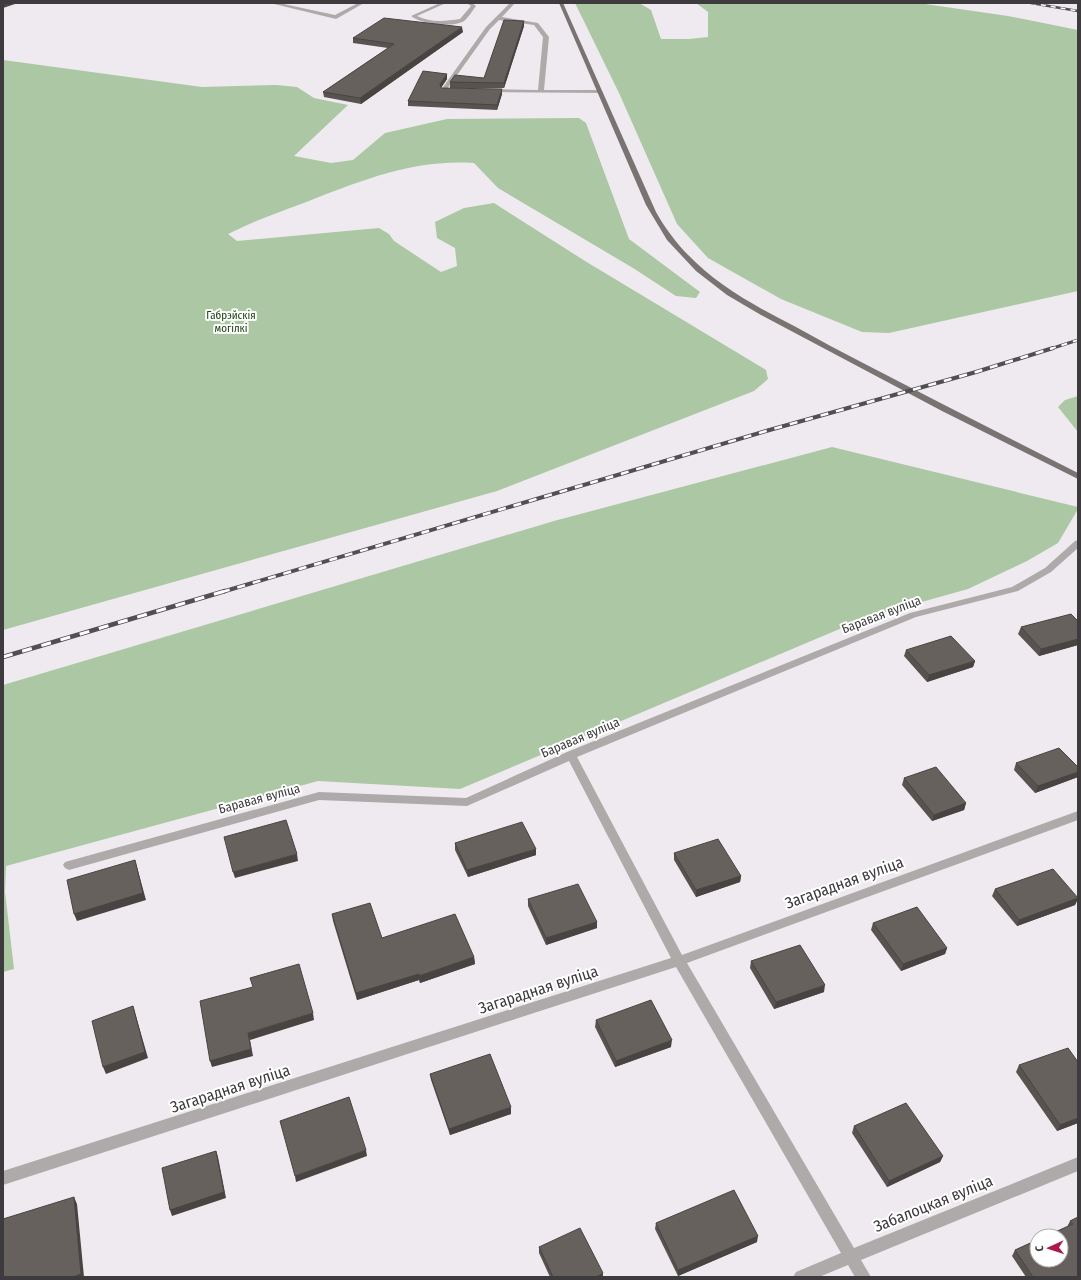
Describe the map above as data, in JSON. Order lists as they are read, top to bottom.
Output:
{
  "streets": {
    "street": ["Баравая вуліца", "Загарадная вуліца", "Забалоцкая вуліца"]
  },
  "parks": ["Габрэйскія могілкі"],
  "north": "left"
}
